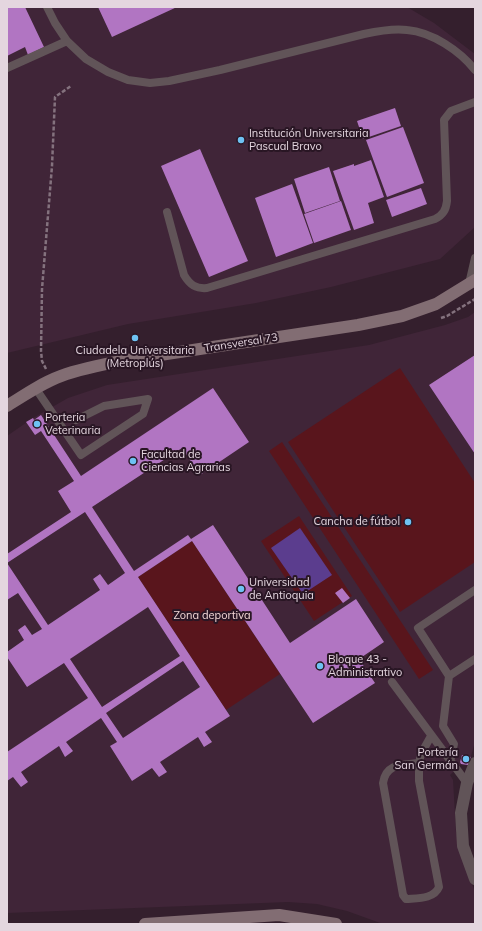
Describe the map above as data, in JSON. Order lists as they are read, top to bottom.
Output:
{
  "streets": {
    "main road": ["Transversal 73"]
  },
  "parks": ["Zona deportiva"],
  "places": [
    "Institución Universitaria Pascual Bravo",
    "Ciudadela Universitaria (Metroplús)",
    "Porteria Veterinaria",
    "Facultad de Ciencias Agrarias",
    "Cancha de fútbol",
    "Universidad de Antioquia",
    "Bloque 43 - Administrativo",
    "Portería San Germán"
  ]
}
